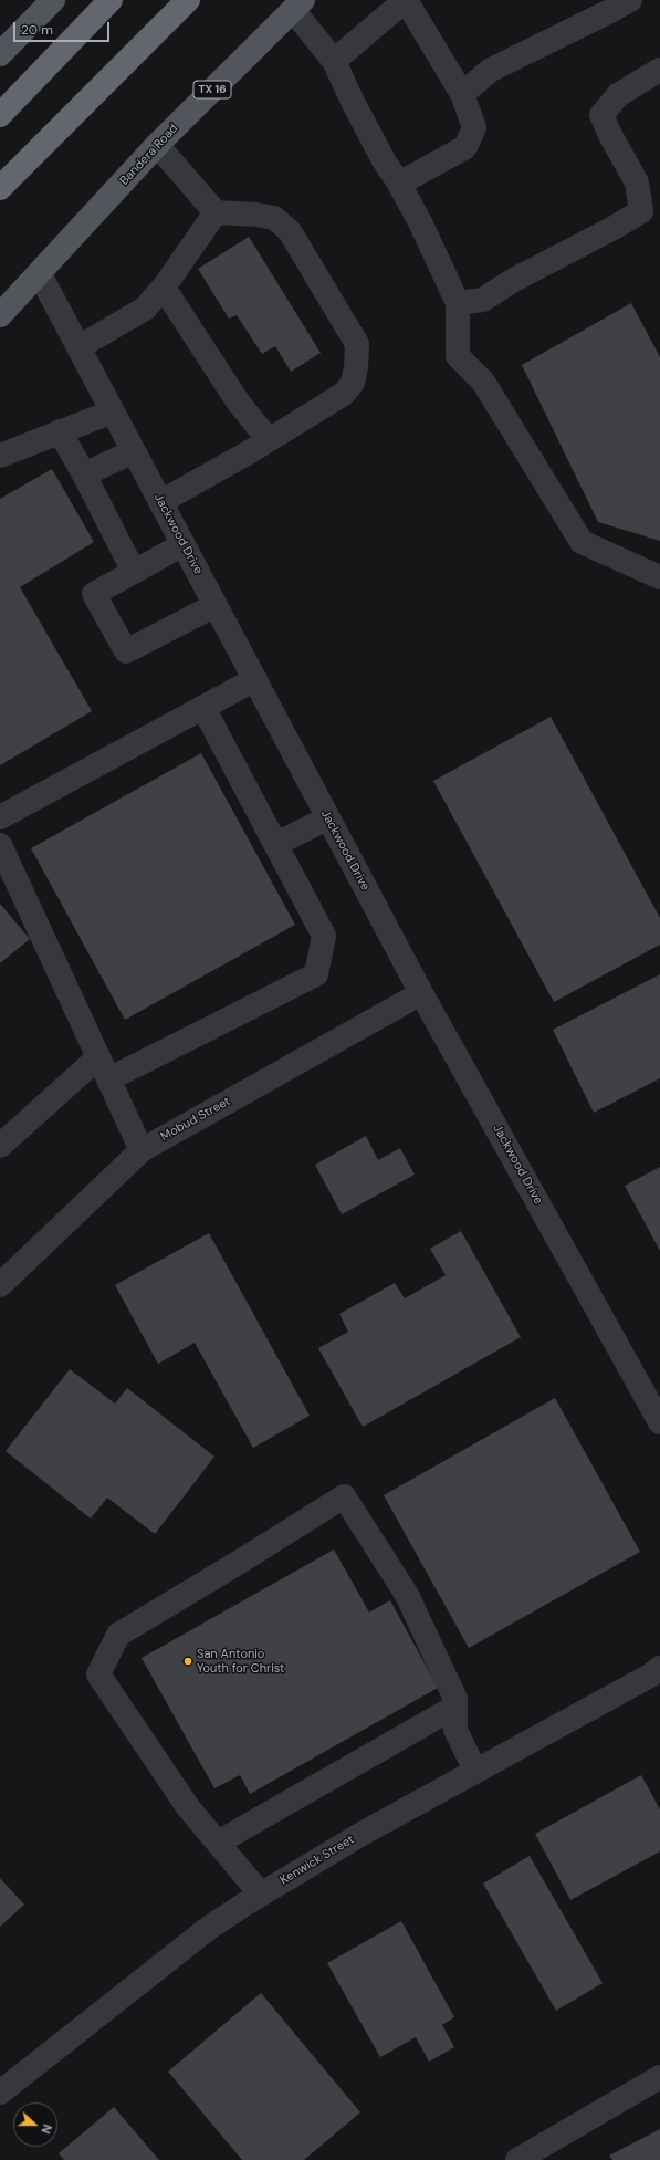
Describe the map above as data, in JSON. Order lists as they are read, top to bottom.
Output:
{
  "streets": {
    "main road": ["TX 16", "Bandera Road"],
    "street": ["Jackwood Drive", "Mobud Street", "Kenwick Street"]
  },
  "crossings": [
    ["Bandera Road", "Jackwood Drive"],
    ["Jackwood Drive", "Mobud Street"]
  ],
  "places": ["San Antonio Youth for Christ"],
  "scale_bar": "20 m",
  "north": "right"
}
